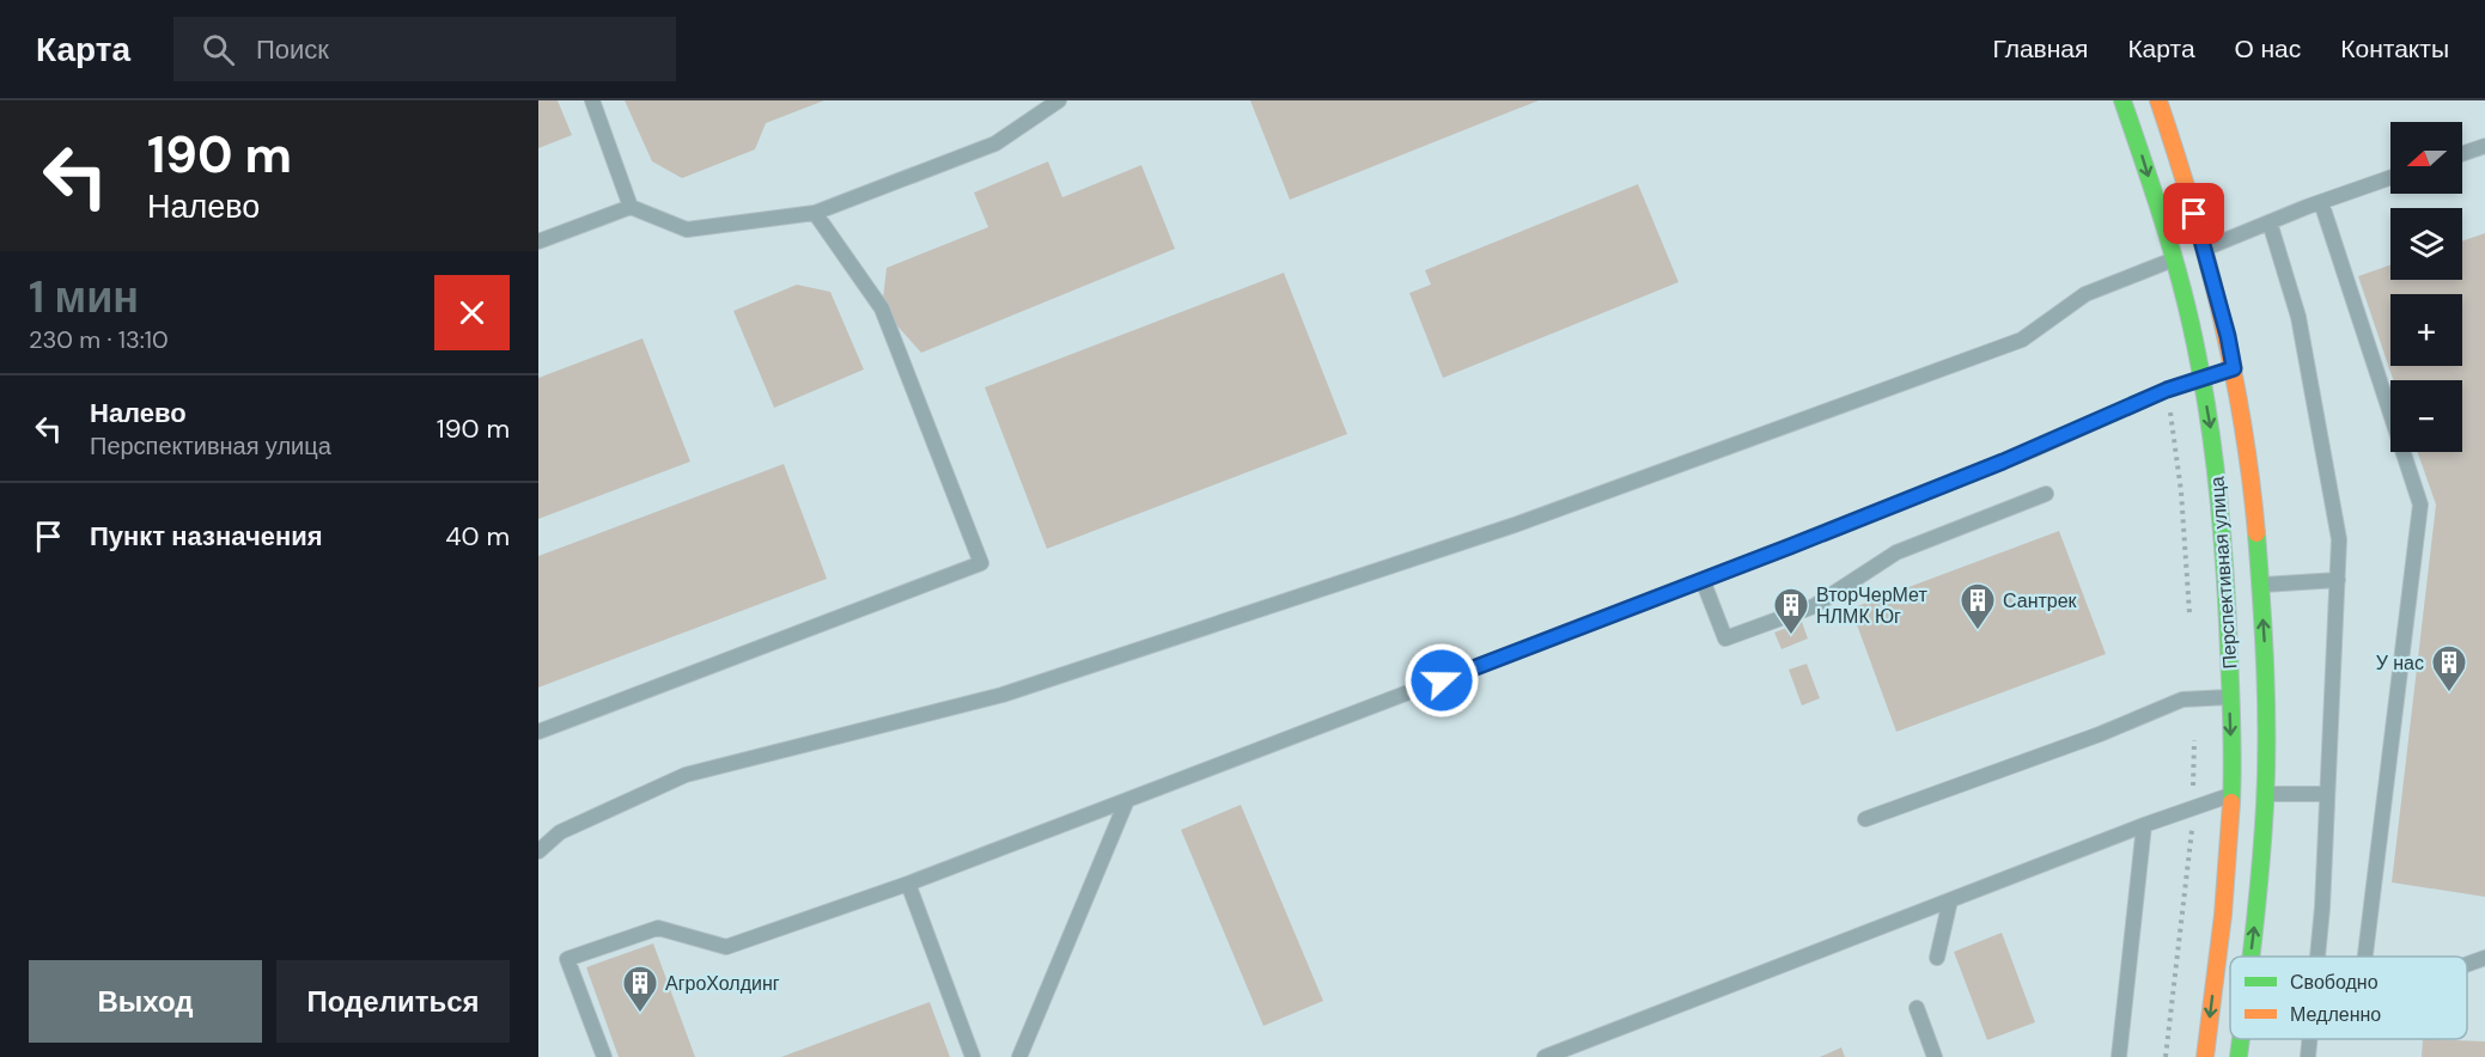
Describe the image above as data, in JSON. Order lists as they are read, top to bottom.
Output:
{
  "streets": {
    "main road": ["Перспективная улица"]
  },
  "places": {
    "building": [
      "Сантрек",
      "ВторЧерМет НЛМК Юг",
      "У нас",
      "АгроХолдинг"
    ]
  },
  "legend": ["Свободно", "Медленно"],
  "north": "left",
  "page": {
    "header": "Карта",
    "search": "Поиск",
    "nav": [
      "Главная",
      "Карта",
      "О нас",
      "Контакты"
    ],
    "turn": ["190 m", "Налево"],
    "map_buttons": ["+", "−"],
    "heading": ["1 мин", "230 m · 13:10"],
    "list": [
      {
        "name": "Налево",
        "note": "Перспективная улица",
        "value": "190 m"
      },
      {
        "name": "Пункт назначения",
        "value": "40 m"
      }
    ],
    "buttons": ["Выход", "Поделиться"]
  }
}
